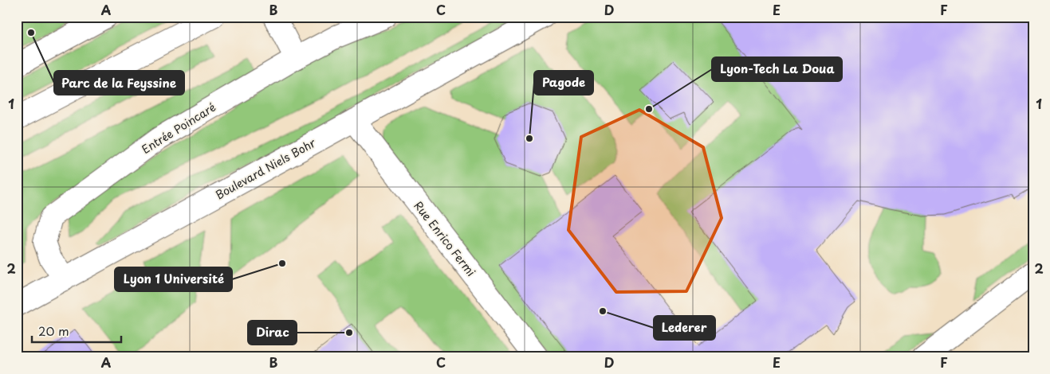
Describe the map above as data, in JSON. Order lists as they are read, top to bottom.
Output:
{
  "streets": {
    "street": ["Entrée Poincaré", "Boulevard Niels Bohr", "Rue Enrico Fermi"]
  },
  "crossings": [
    ["Entrée Poincaré", "Boulevard Niels Bohr"],
    ["Boulevard Niels Bohr", "Rue Enrico Fermi"]
  ],
  "places": [
    "Parc de la Feyssine",
    "Lyon-Tech La Doua",
    "Pagode",
    "Lyon 1 Université",
    "Lederer",
    "Dirac"
  ],
  "scale_bar": "20 m",
  "grid": {
    "columns": [
      "A",
      "B",
      "C",
      "D",
      "E",
      "F"
    ],
    "rows": ["1", "2"]
  }
}
